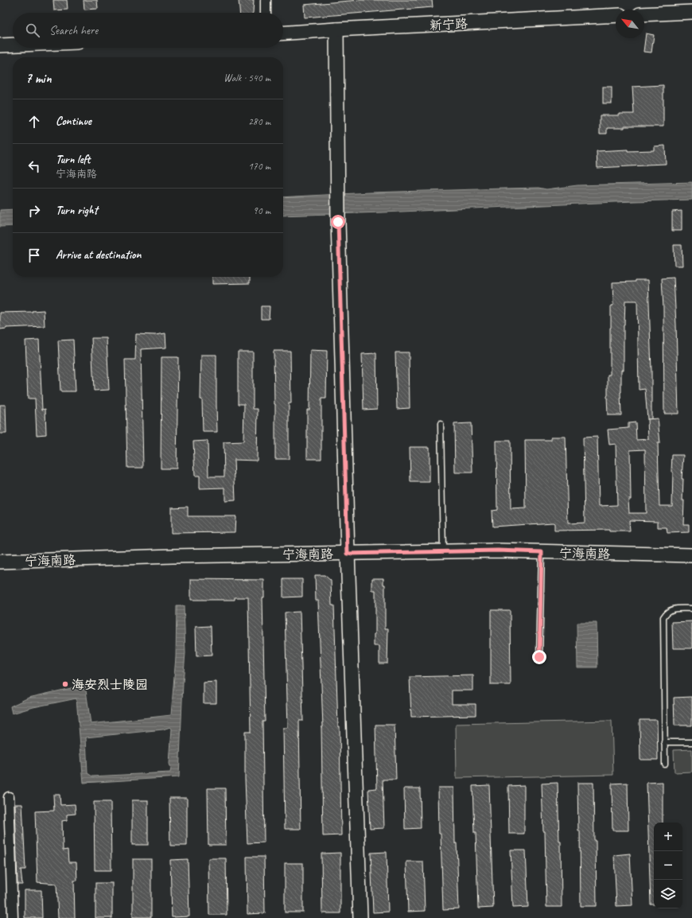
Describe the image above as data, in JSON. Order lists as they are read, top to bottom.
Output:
{
  "streets": {
    "street": ["新宁路", "宁海南路"]
  },
  "places": ["海安烈士陵园"],
  "north": "top left",
  "page": {
    "search": "Search here",
    "heading": ["7 min", "Walk · 540 m"],
    "list": [
      ["Continue", "280 m"],
      ["Turn left", "宁海南路", "170 m"],
      ["Turn right", "90 m"],
      "Arrive at destination"
    ],
    "map_buttons": ["+", "−"]
  }
}
